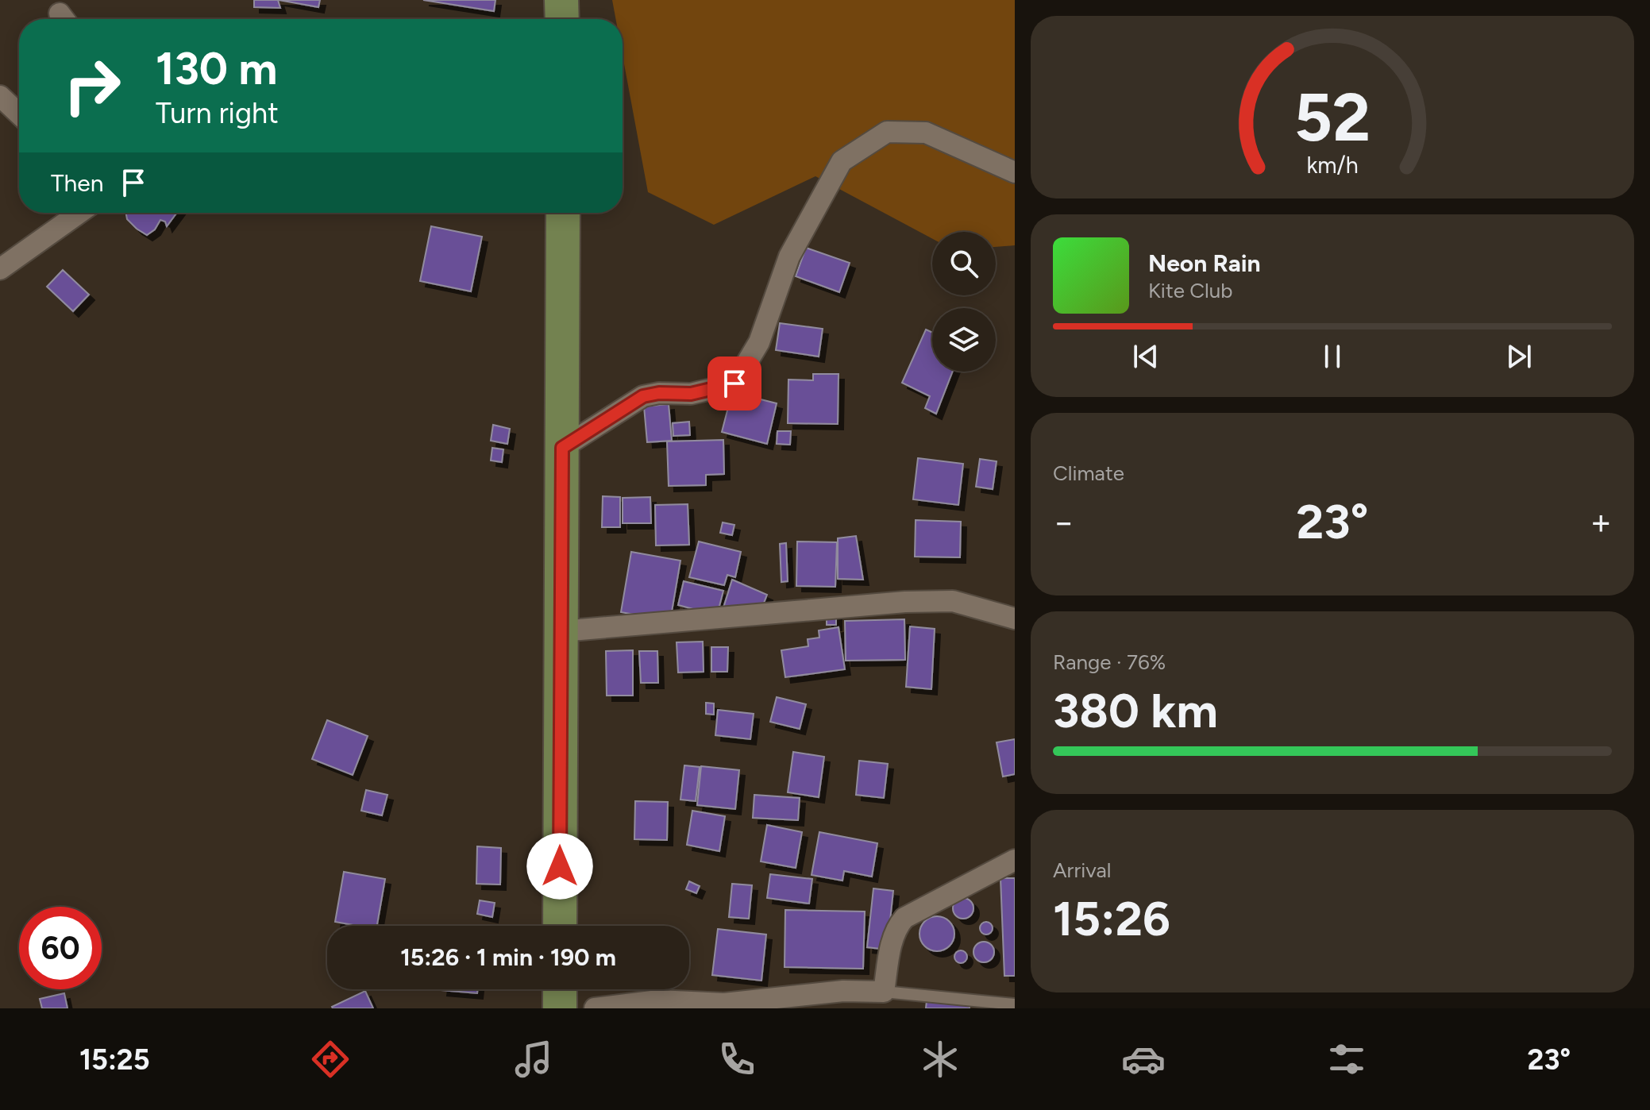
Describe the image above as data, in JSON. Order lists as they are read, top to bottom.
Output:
{
  "page": {
    "turn": ["130 m", "Turn right"],
    "then": "Then",
    "song": ["Neon Rain", "Kite Club"],
    "tile": [
      "Climate",
      ["Range · 76%", "380 km"],
      ["Arrival", "15:26"]
    ],
    "heat": ["−", "23°", "+"],
    "limit": "60",
    "trip": "15:26 · 1 min · 190 m",
    "tabs": ["15:25", "23°"],
    "gauge": ["52", "km/h"]
  }
}
